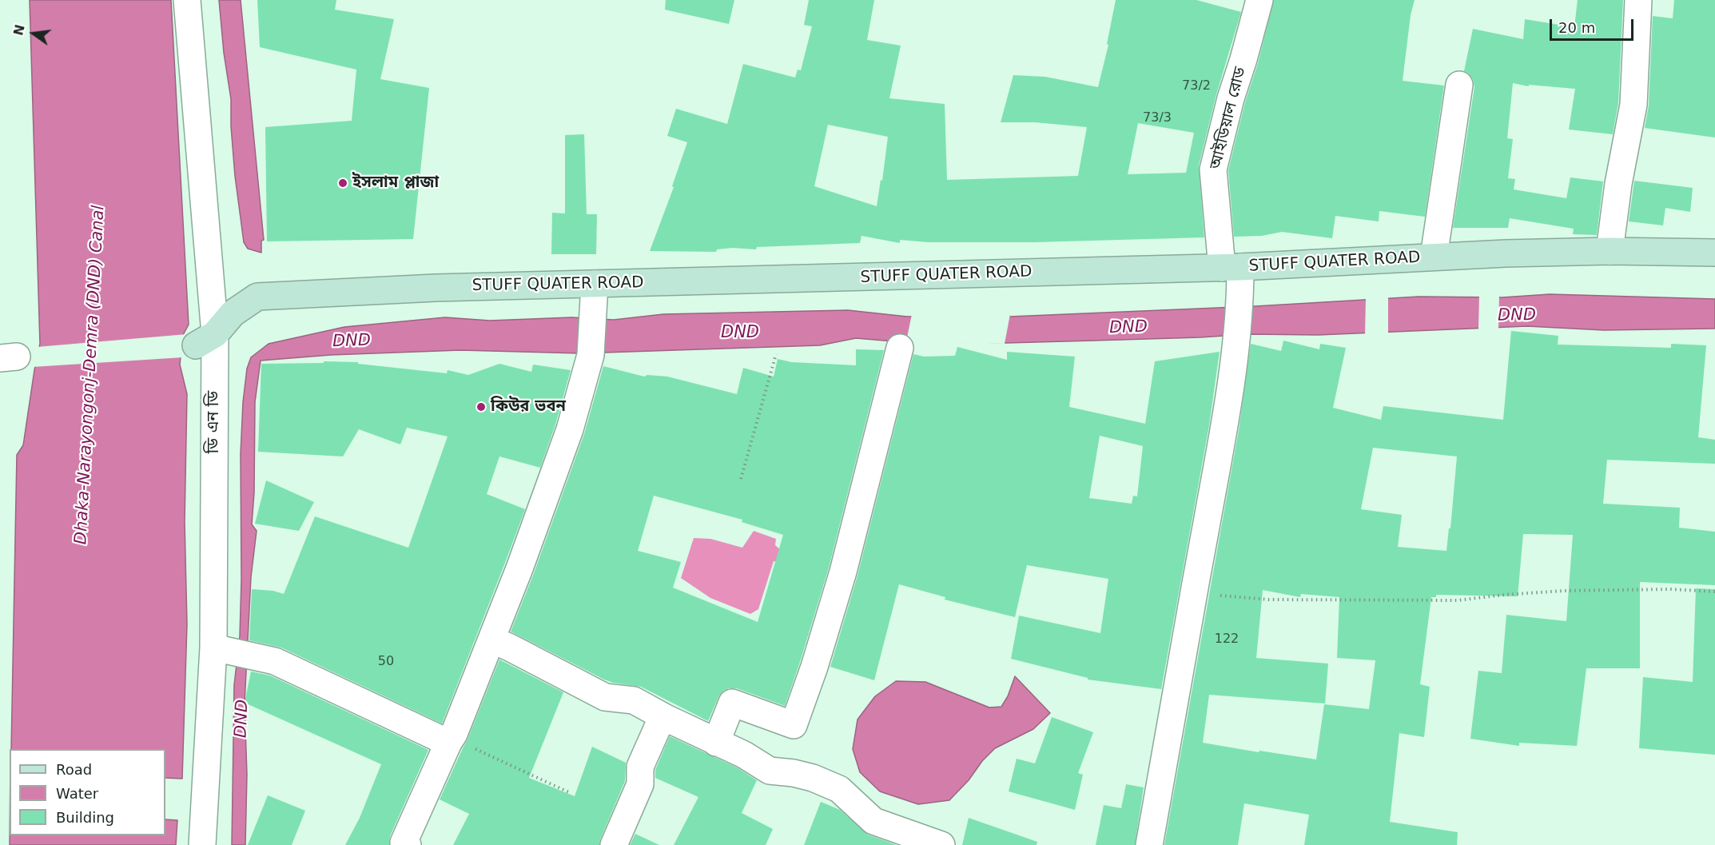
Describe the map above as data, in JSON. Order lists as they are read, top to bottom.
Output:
{
  "streets": {
    "street": ["আইডিয়াল রোড", "STUFF QUATER ROAD", "ডি এন ডি"]
  },
  "crossings": [
    ["আইডিয়াল রোড", "STUFF QUATER ROAD"],
    ["STUFF QUATER ROAD", "ডি এন ডি"]
  ],
  "water": ["DND", "Dhaka-Narayongonj-Demra (DND) Canal"],
  "places": ["ইসলাম প্লাজা", "কিউর ভবন"],
  "house_numbers": [
    "73/2",
    "73/3",
    "122",
    "50"
  ],
  "legend": ["Road", "Water", "Building"],
  "scale_bar": "20 m",
  "north": "left"
}
